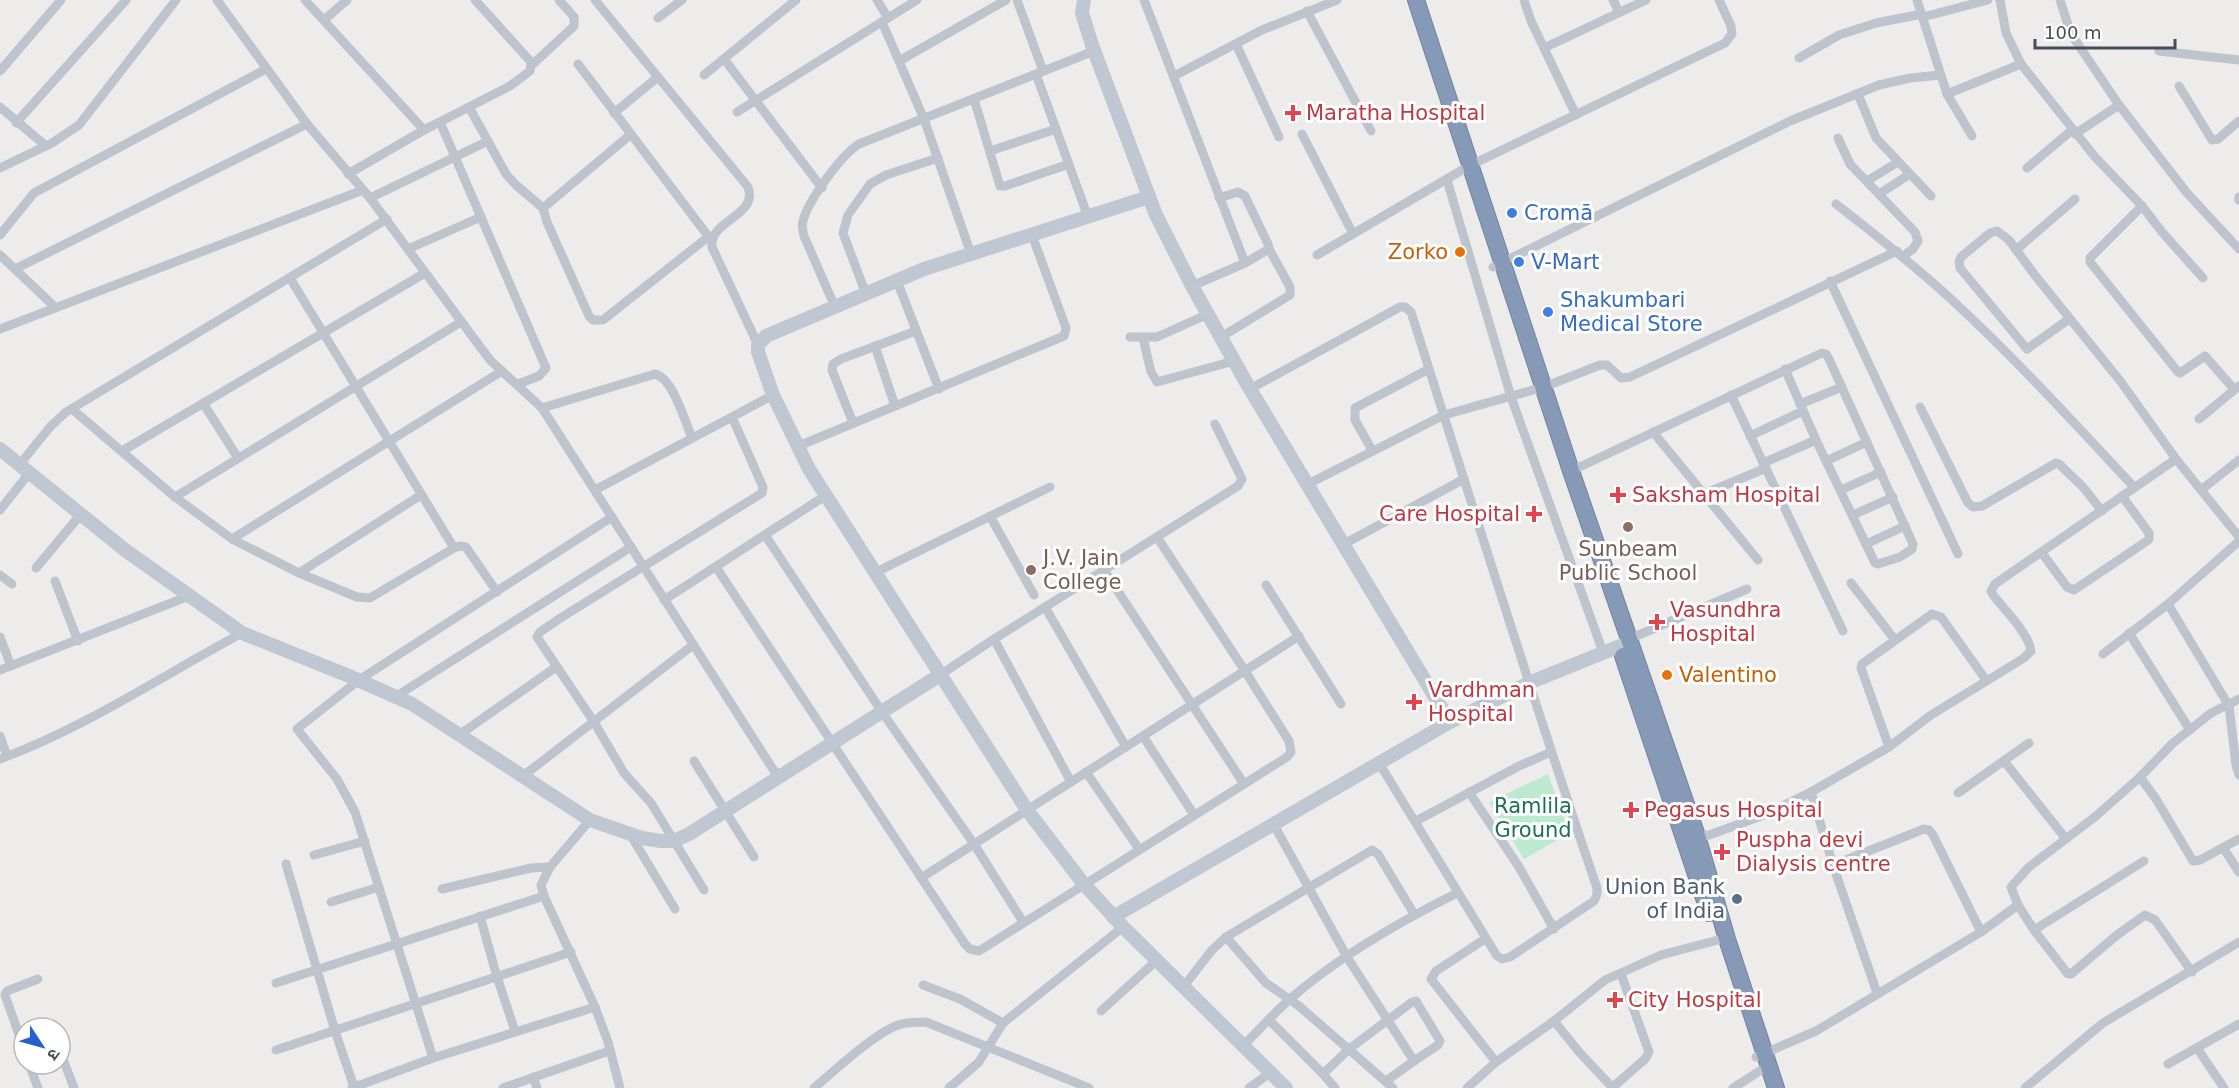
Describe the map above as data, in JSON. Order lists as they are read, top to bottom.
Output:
{
  "parks": ["Ramlila Ground"],
  "places": {
    "health": [
      "Maratha Hospital",
      "Saksham Hospital",
      "Care Hospital",
      "Vasundhra Hospital",
      "Vardhman Hospital",
      "Pegasus Hospital",
      "Puspha devi Dialysis centre",
      "City Hospital"
    ],
    "other": [
      "Cromā",
      "Zorko",
      "V-Mart",
      "Shakumbari Medical Store",
      "Sunbeam Public School",
      "J.V. Jain College",
      "Valentino",
      "Union Bank of India"
    ]
  },
  "scale_bar": "100 m",
  "north": "bottom right"
}
